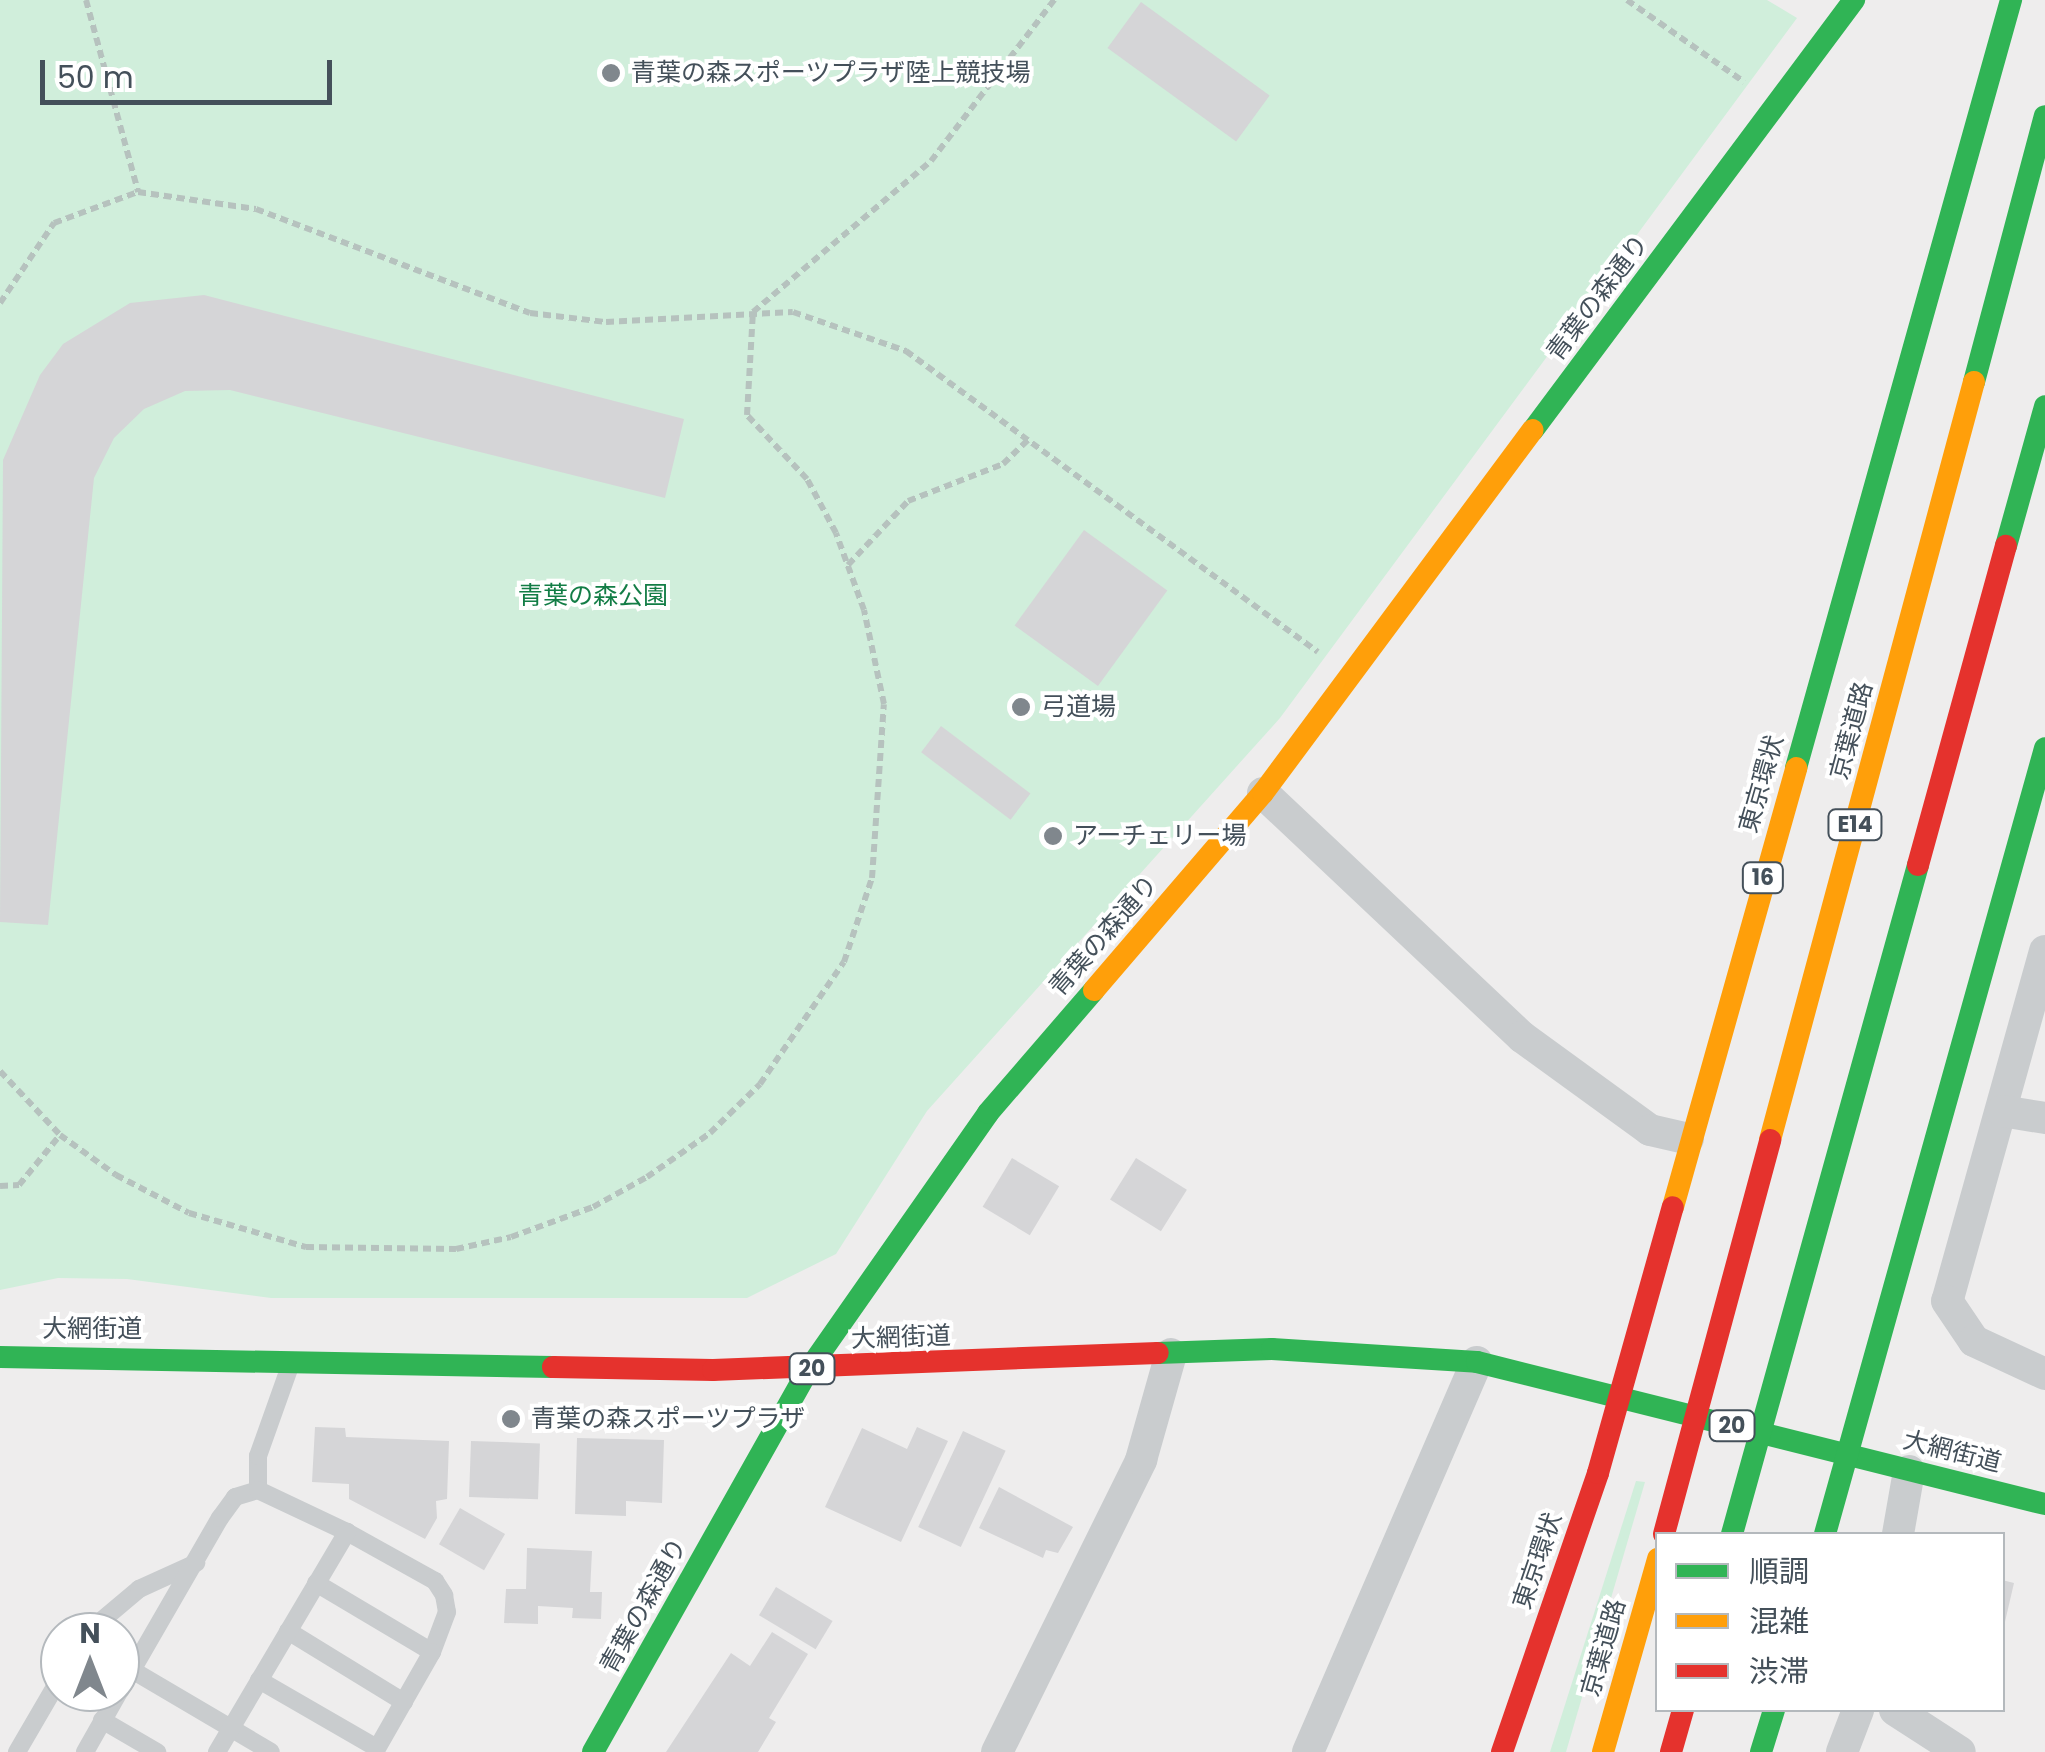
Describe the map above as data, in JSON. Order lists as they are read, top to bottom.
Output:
{
  "streets": {
    "main road": [
      "青葉の森通り",
      "京葉道路",
      "東京環状",
      "E14",
      "16",
      "大網街道",
      "20"
    ]
  },
  "crossings": [
    ["青葉の森通り", "大網街道"],
    ["東京環状", "大網街道"],
    ["東京環状", "20"],
    ["大網街道", "20"]
  ],
  "parks": ["青葉の森公園"],
  "places": [
    "青葉の森スポーツプラザ陸上競技場",
    "弓道場",
    "アーチェリー場",
    "青葉の森スポーツプラザ"
  ],
  "legend": ["順調", "混雑", "渋滞"],
  "scale_bar": "50 m",
  "north": "top"
}
